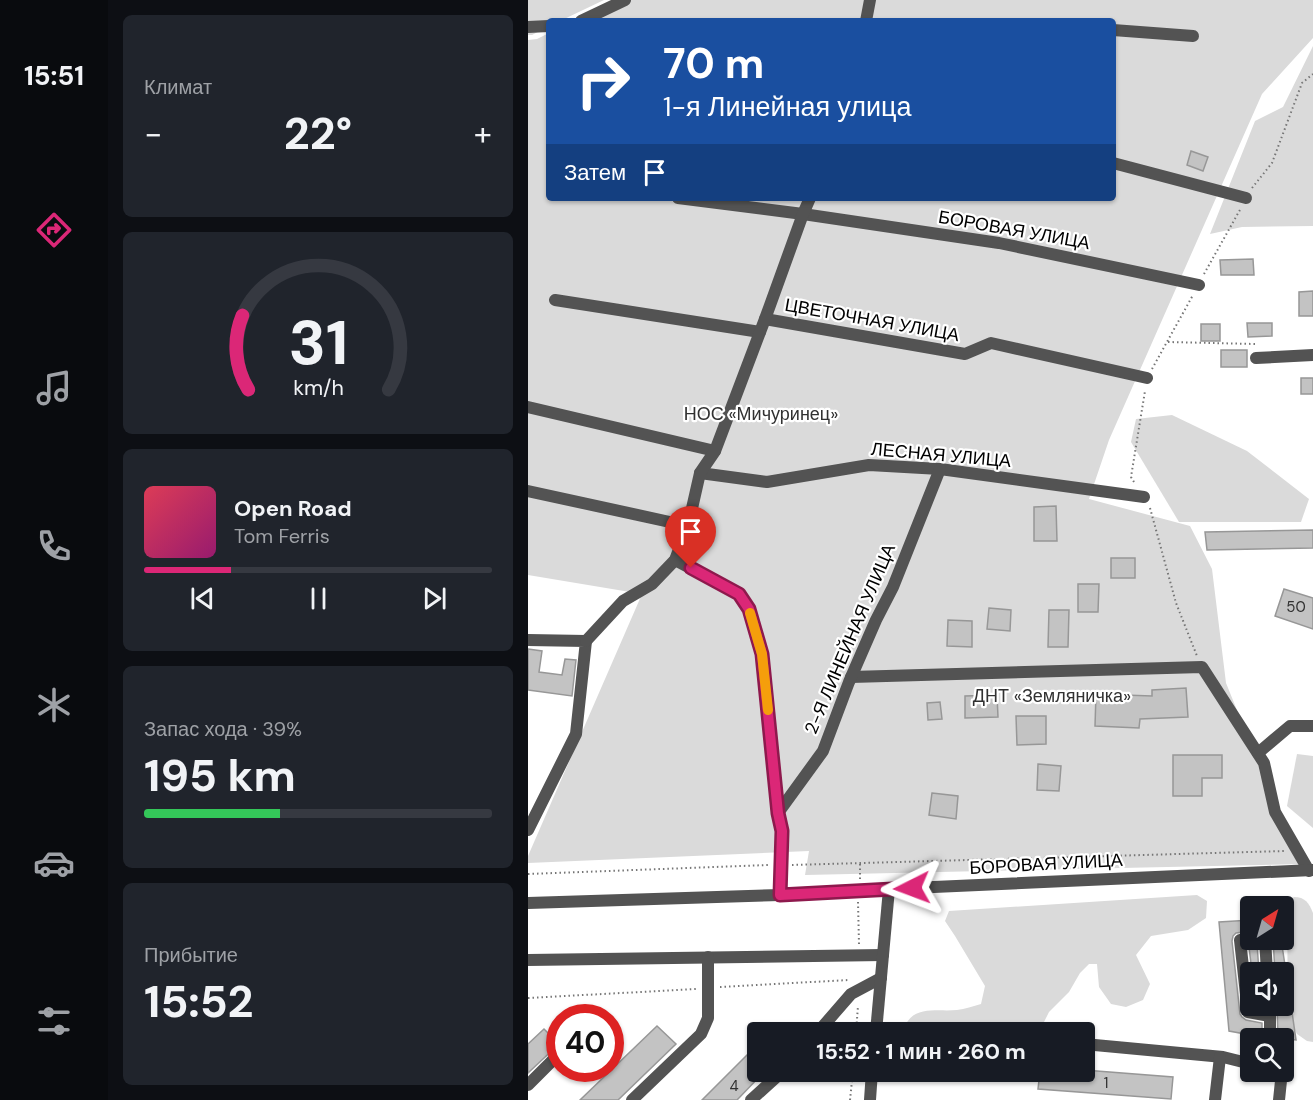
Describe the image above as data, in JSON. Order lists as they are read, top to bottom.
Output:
{
  "streets": {
    "street": [
      "БОРОВАЯ УЛИЦА",
      "ЦВЕТОЧНАЯ УЛИЦА",
      "ЛЕСНАЯ УЛИЦА",
      "2-Я ЛИНЕЙНАЯ УЛИЦА"
    ]
  },
  "crossings": [
    ["ЛЕСНАЯ УЛИЦА", "2-Я ЛИНЕЙНАЯ УЛИЦА"]
  ],
  "parks": ["НОС «Мичуринец»", "ДНТ «Земляничка»"],
  "house_numbers": ["50", "1", "4"],
  "north": "top right",
  "page": {
    "tabs": "15:51",
    "tile": [
      "Климат",
      ["Запас хода · 39%", "195 km"],
      ["Прибытие", "15:52"]
    ],
    "turn": ["70 m", "1-я Линейная улица"],
    "heat": ["−", "22°", "+"],
    "then": "Затем",
    "song": ["Open Road", "Tom Ferris"],
    "limit": "40",
    "trip": "15:52 · 1 мин · 260 m",
    "gauge": ["31", "km/h"]
  }
}
